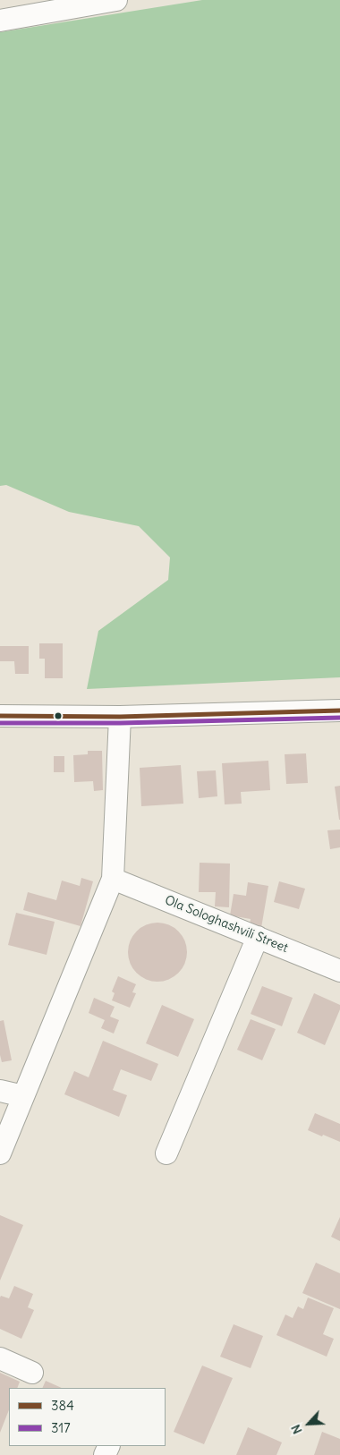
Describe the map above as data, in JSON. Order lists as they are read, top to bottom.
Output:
{
  "streets": {
    "street": ["Ola Sologhashvili Street"]
  },
  "lines": ["transit line 384", "transit line 317"],
  "legend": ["384", "317"],
  "north": "bottom left"
}
